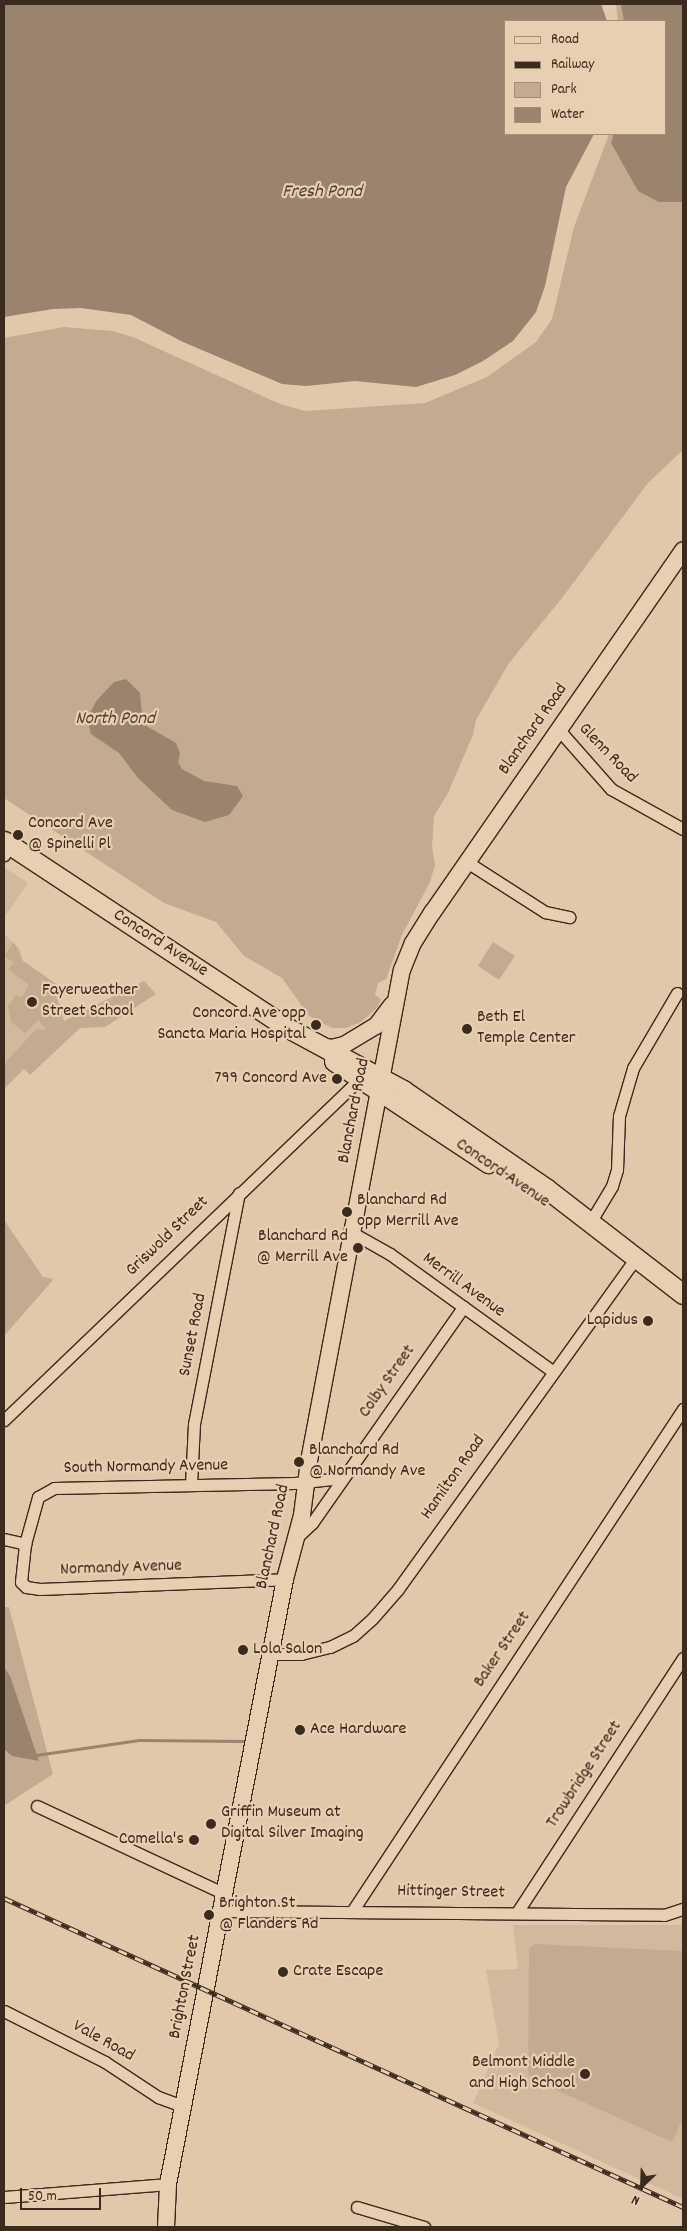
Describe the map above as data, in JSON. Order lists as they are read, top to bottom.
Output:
{
  "streets": {
    "main road": ["Blanchard Road", "Concord Avenue", "Brighton Street"],
    "street": [
      "Glenn Road",
      "Griswold Street",
      "Merrill Avenue",
      "Sunset Road",
      "Colby Street",
      "South Normandy Avenue",
      "Hamilton Road",
      "Normandy Avenue",
      "Baker Street",
      "Trowbridge Street",
      "Hittinger Street",
      "Vale Road"
    ]
  },
  "crossings": [
    ["Blanchard Road", "Glenn Road"],
    ["Blanchard Road", "Concord Avenue"],
    ["Blanchard Road", "Merrill Avenue"],
    ["Blanchard Road", "Colby Street"],
    ["Blanchard Road", "South Normandy Avenue"],
    ["Blanchard Road", "Hamilton Road"],
    ["Blanchard Road", "Normandy Avenue"],
    ["Blanchard Road", "Brighton Street"],
    ["Concord Avenue", "Griswold Street"],
    ["Concord Avenue", "Hamilton Road"],
    ["Griswold Street", "Sunset Road"],
    ["Merrill Avenue", "Colby Street"],
    ["Merrill Avenue", "Hamilton Road"],
    ["Sunset Road", "South Normandy Avenue"],
    ["South Normandy Avenue", "Normandy Avenue"],
    ["Baker Street", "Hittinger Street"],
    ["Trowbridge Street", "Hittinger Street"],
    ["Hittinger Street", "Brighton Street"],
    ["Brighton Street", "Vale Road"]
  ],
  "water": ["Fresh Pond", "North Pond"],
  "places": [
    "Concord Ave @ Spinelli Pl",
    "Fayerweather Street School",
    "Concord Ave opp Sancta Maria Hospital",
    "Beth El Temple Center",
    "799 Concord Ave",
    "Blanchard Rd opp Merrill Ave",
    "Blanchard Rd @ Merrill Ave",
    "Lapidus",
    "Blanchard Rd @ Normandy Ave",
    "Lola Salon",
    "Ace Hardware",
    "Griffin Museum at Digital Silver Imaging",
    "Comella's",
    "Brighton St @ Flanders Rd",
    "Crate Escape",
    "Belmont Middle and High School"
  ],
  "legend": [
    "Road",
    "Railway",
    "Park",
    "Water"
  ],
  "scale_bar": "50 m",
  "north": "bottom left"
}
